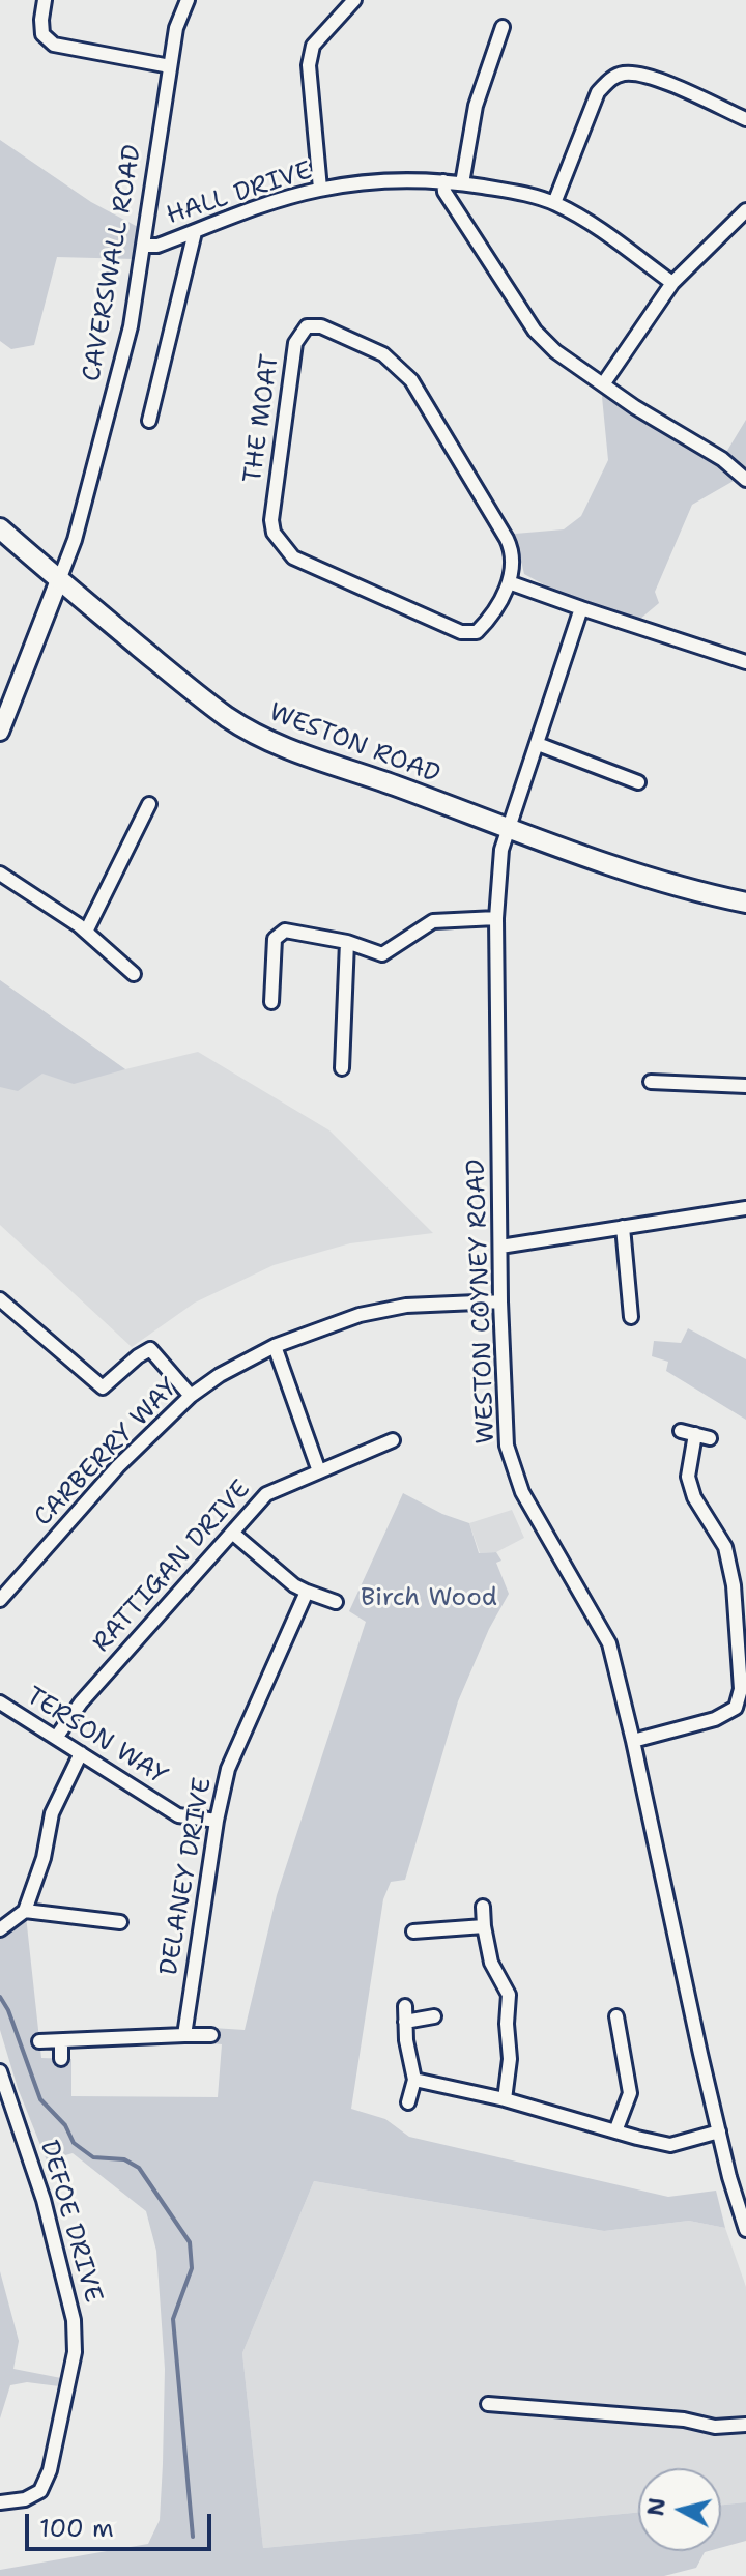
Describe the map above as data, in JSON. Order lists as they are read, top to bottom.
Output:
{
  "streets": {
    "highway": ["WESTON ROAD"],
    "street": [
      "HALL DRIVE",
      "CAVERSWALL ROAD",
      "THE MOAT",
      "WESTON COYNEY ROAD",
      "CARBERRY WAY",
      "RATTIGAN DRIVE",
      "TERSON WAY",
      "DELANEY DRIVE",
      "DEFOE DRIVE"
    ]
  },
  "crossings": [
    ["HALL DRIVE", "CAVERSWALL ROAD"],
    ["CAVERSWALL ROAD", "WESTON ROAD"],
    ["WESTON ROAD", "WESTON COYNEY ROAD"],
    ["WESTON COYNEY ROAD", "CARBERRY WAY"],
    ["RATTIGAN DRIVE", "TERSON WAY"],
    ["TERSON WAY", "DELANEY DRIVE"]
  ],
  "parks": ["Birch Wood"],
  "scale_bar": "100 m",
  "north": "left"
}
